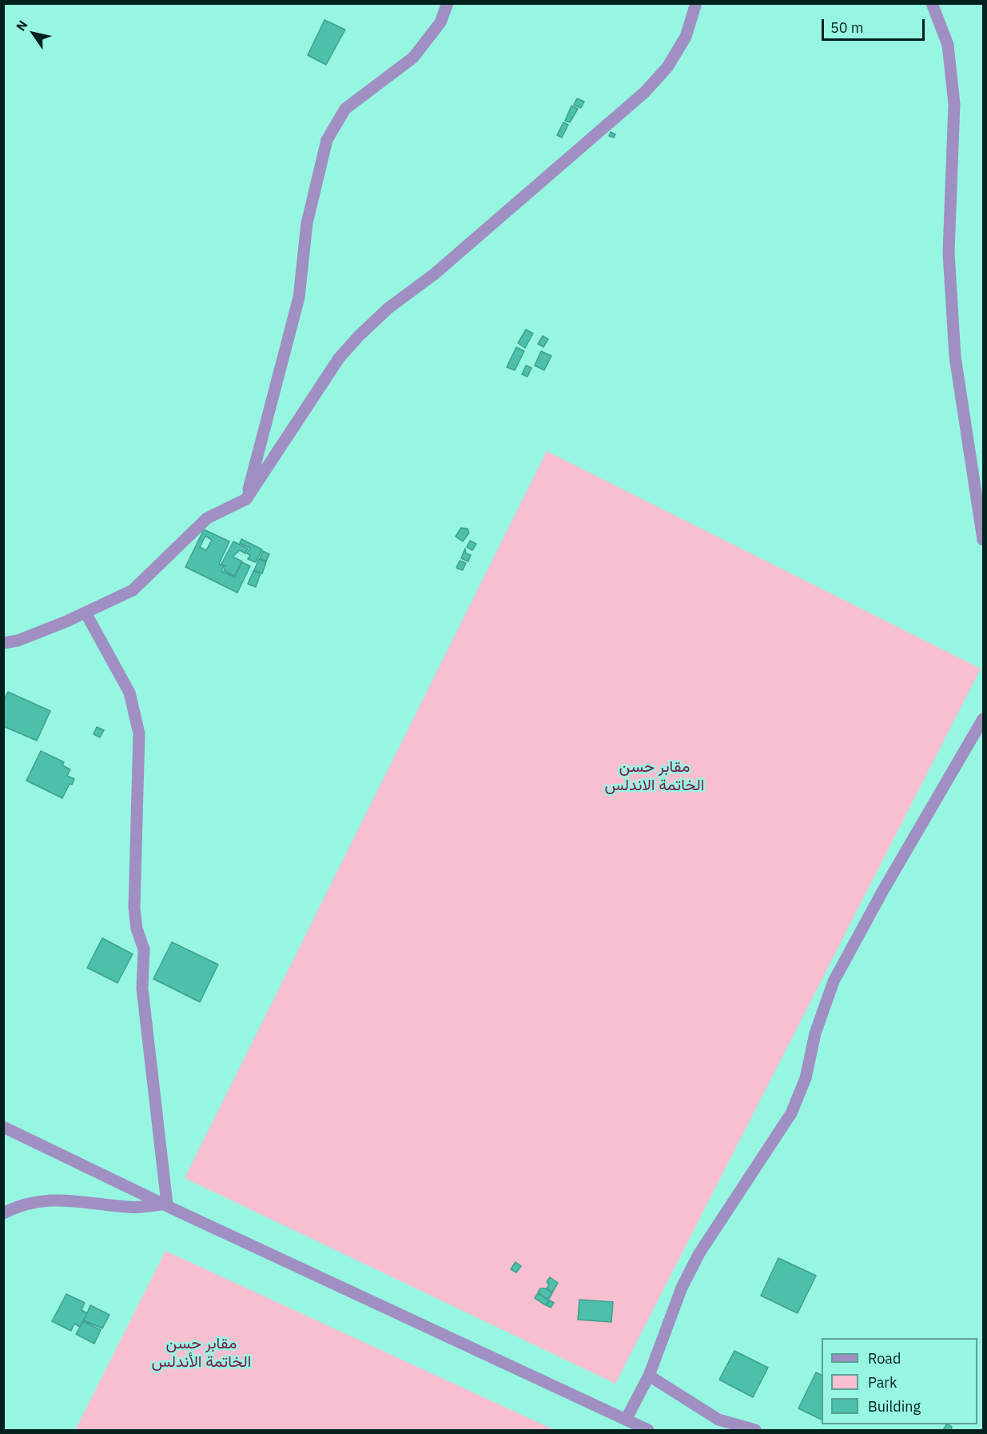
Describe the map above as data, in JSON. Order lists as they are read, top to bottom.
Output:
{
  "parks": ["مقابر حسن الخاتمة الاندلس", "مقابر حسن الخاتمة الأندلس"],
  "legend": ["Road", "Park", "Building"],
  "scale_bar": "50 m",
  "north": "top left"
}
